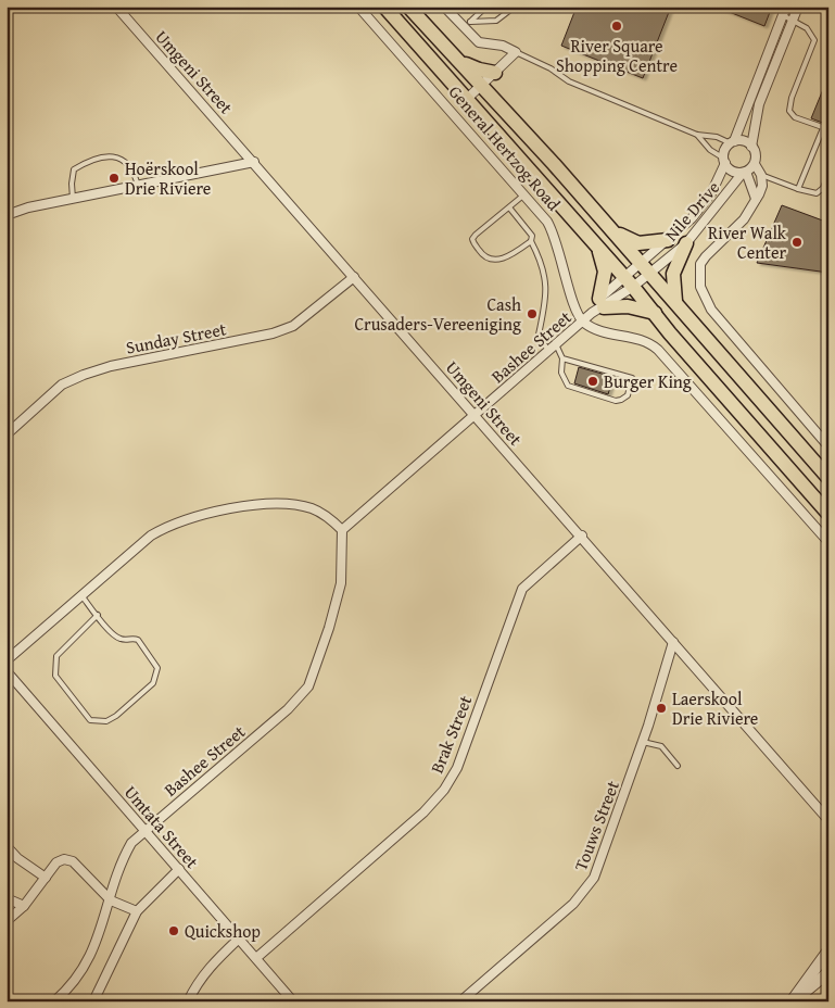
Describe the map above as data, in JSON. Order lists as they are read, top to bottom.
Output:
{
  "streets": {
    "main road": ["General Hertzog Road"],
    "street": [
      "Umgeni Street",
      "Nile Drive",
      "Sunday Street",
      "Bashee Street",
      "Brak Street",
      "Touws Street",
      "Umtata Street"
    ]
  },
  "crossings": [
    ["Umgeni Street", "Sunday Street"],
    ["Umgeni Street", "Bashee Street"],
    ["Umgeni Street", "Brak Street"],
    ["Umgeni Street", "Touws Street"],
    ["General Hertzog Road", "Nile Drive"],
    ["General Hertzog Road", "Bashee Street"],
    ["Nile Drive", "Bashee Street"],
    ["Bashee Street", "Umtata Street"],
    ["Brak Street", "Umtata Street"]
  ],
  "places": [
    "River Square Shopping Centre",
    "Hoërskool Drie Riviere",
    "River Walk Center",
    "Cash Crusaders-Vereeniging",
    "Burger King",
    "Laerskool Drie Riviere",
    "Quickshop"
  ]
}
